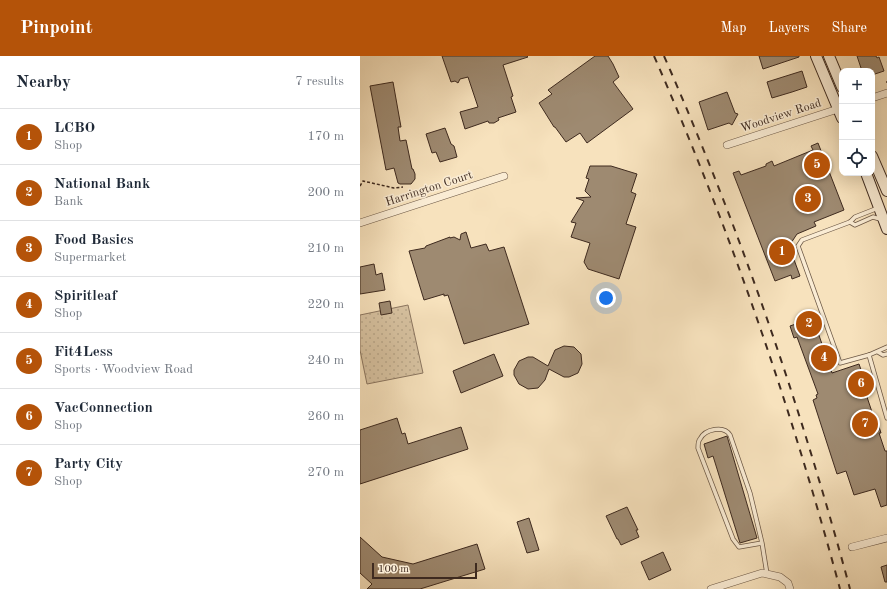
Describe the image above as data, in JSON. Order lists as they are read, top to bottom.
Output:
{
  "streets": {
    "street": ["Woodview Road", "Harrington Court"]
  },
  "scale_bar": "100 m",
  "page": {
    "header": "Pinpoint",
    "nav": ["Map", "Layers", "Share"],
    "heading": ["Nearby", "7 results"],
    "map_buttons": ["+", "−"],
    "list": [
      {
        "mark": "1",
        "name": "LCBO",
        "note": "Shop",
        "value": "170 m"
      },
      {
        "mark": "2",
        "name": "National Bank",
        "note": "Bank",
        "value": "200 m"
      },
      {
        "mark": "3",
        "name": "Food Basics",
        "note": "Supermarket",
        "value": "210 m"
      },
      {
        "mark": "4",
        "name": "Spiritleaf",
        "note": "Shop",
        "value": "220 m"
      },
      {
        "mark": "5",
        "name": "Fit4Less",
        "note": "Sports · Woodview Road",
        "value": "240 m"
      },
      {
        "mark": "6",
        "name": "VacConnection",
        "note": "Shop",
        "value": "260 m"
      },
      {
        "mark": "7",
        "name": "Party City",
        "note": "Shop",
        "value": "270 m"
      }
    ],
    "pins": [
      "5",
      "3",
      "1",
      "2",
      "4",
      "6",
      "7"
    ],
    "scale": "100 m"
  }
}
